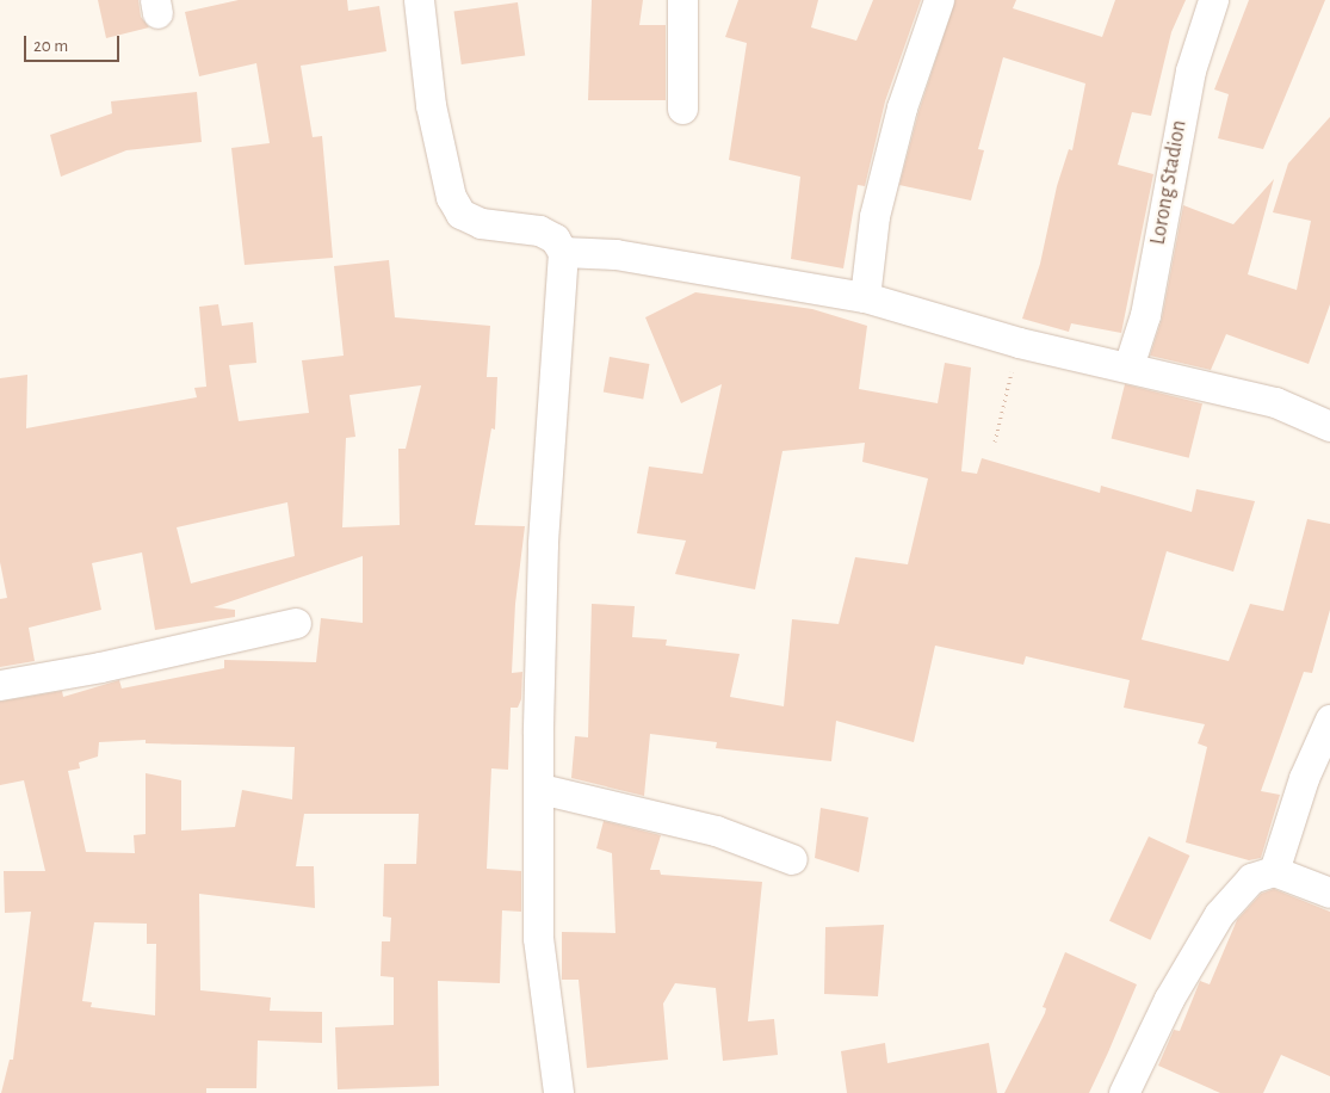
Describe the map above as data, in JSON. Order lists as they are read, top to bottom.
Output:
{
  "streets": {
    "street": ["Lorong Stadion"]
  },
  "scale_bar": "20 m"
}
